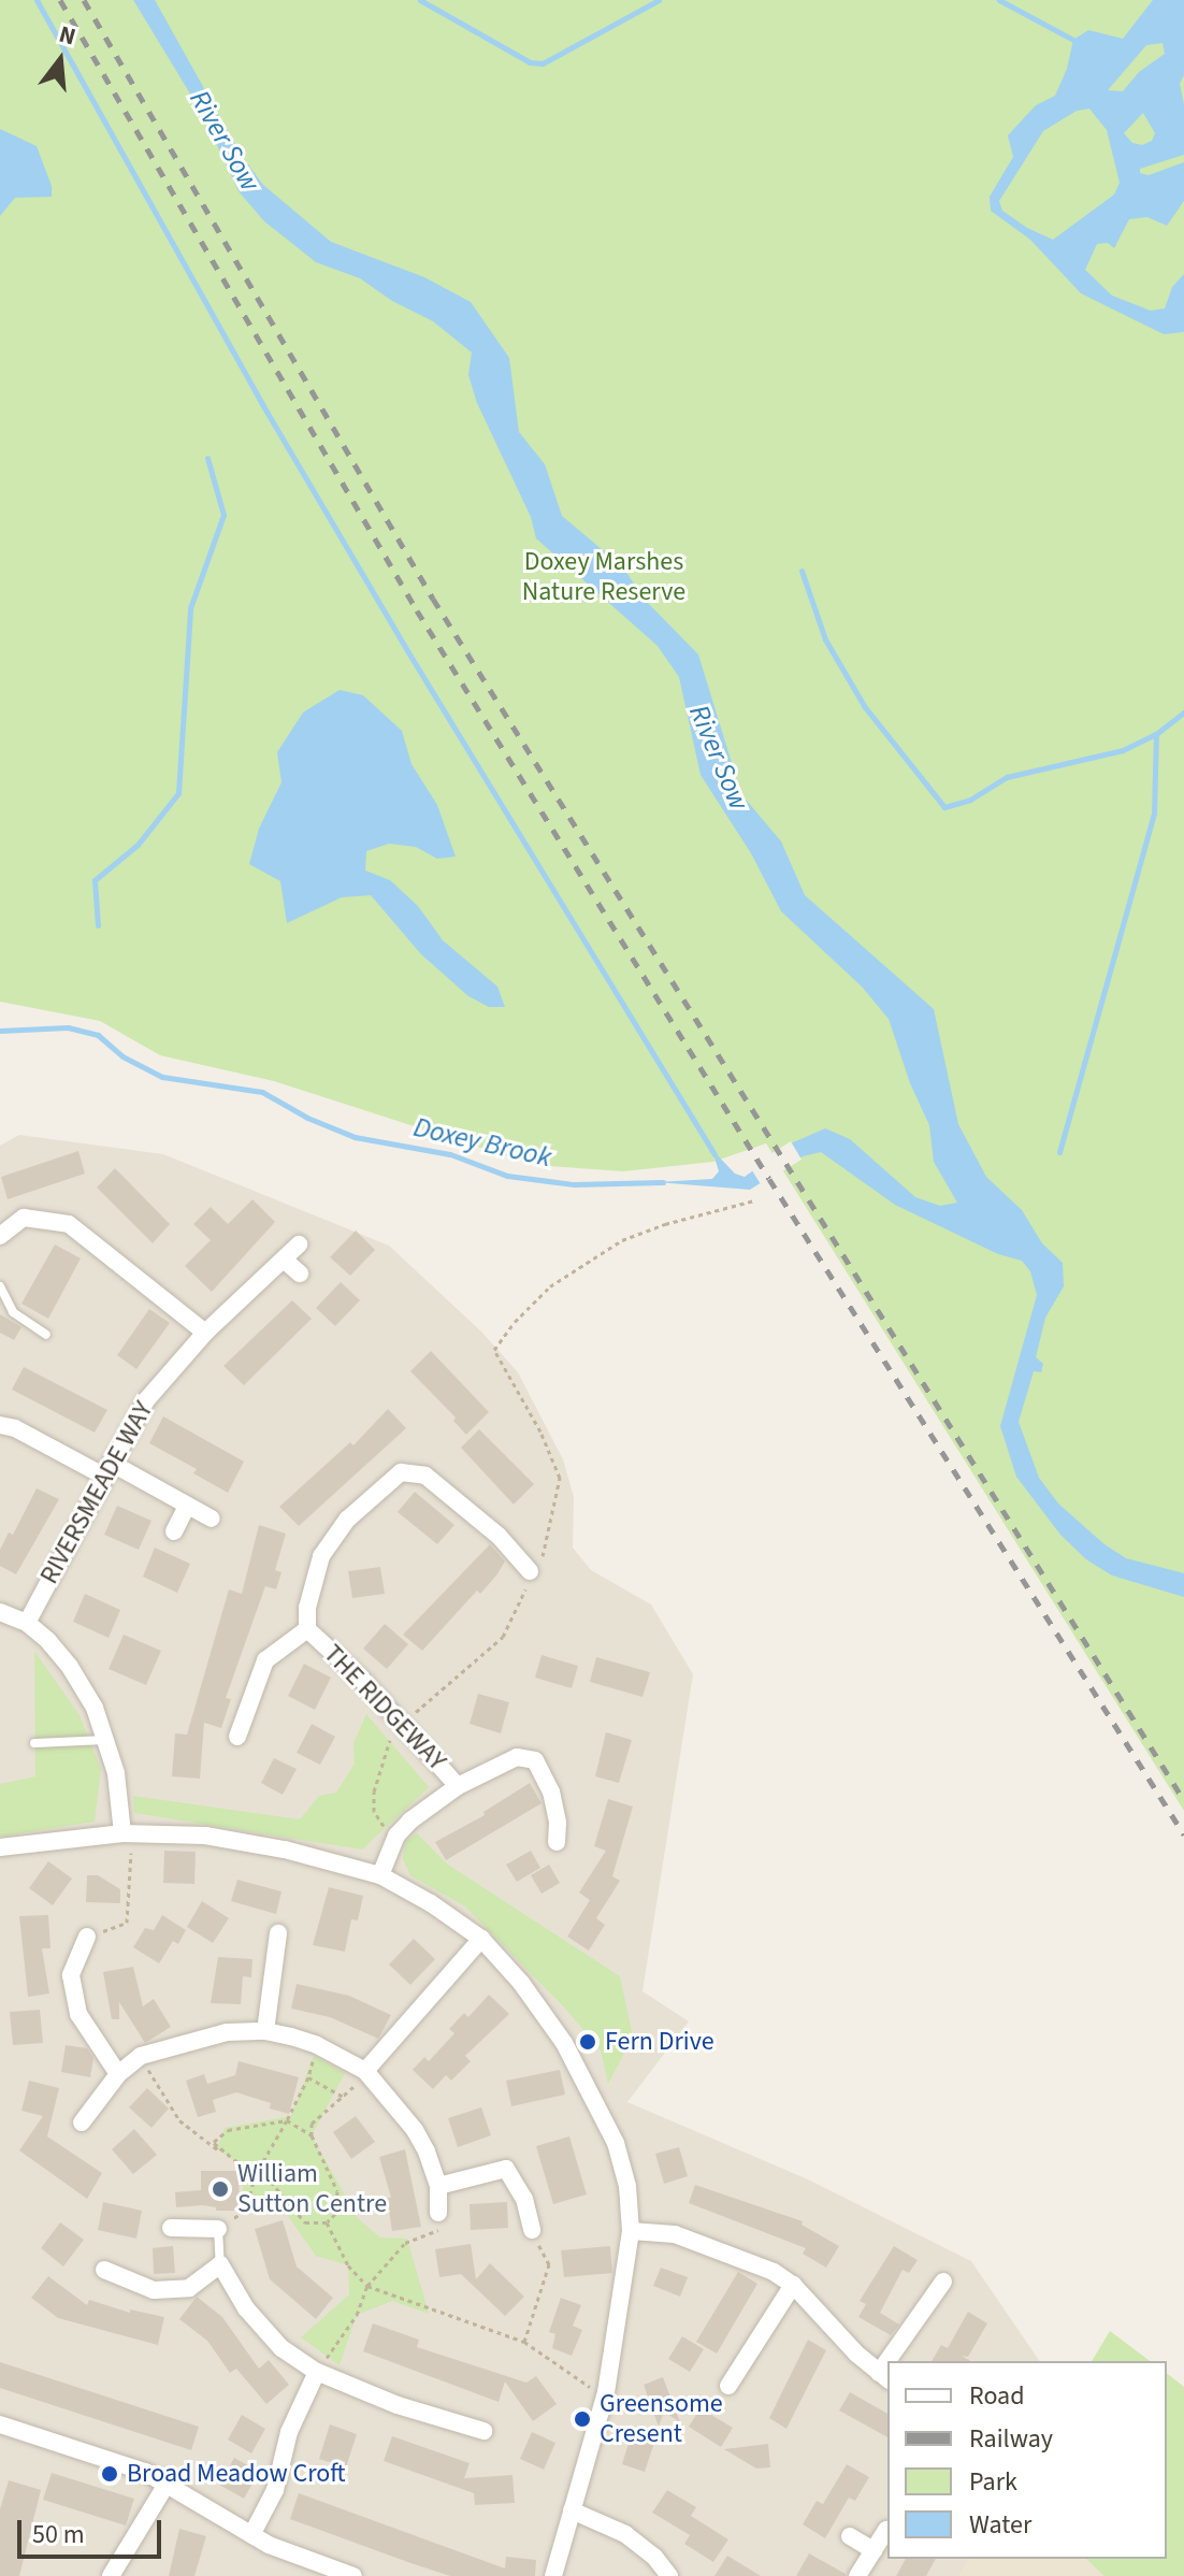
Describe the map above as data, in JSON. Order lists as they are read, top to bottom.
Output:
{
  "streets": {
    "street": ["RIVERSMEADE WAY", "THE RIDGEWAY"]
  },
  "water": ["River Sow", "Doxey Brook"],
  "parks": ["Doxey Marshes Nature Reserve"],
  "places": [
    "Fern Drive",
    "William Sutton Centre",
    "Greensome Cresent",
    "Broad Meadow Croft"
  ],
  "legend": [
    "Road",
    "Railway",
    "Park",
    "Water"
  ],
  "scale_bar": "50 m",
  "north": "top"
}
